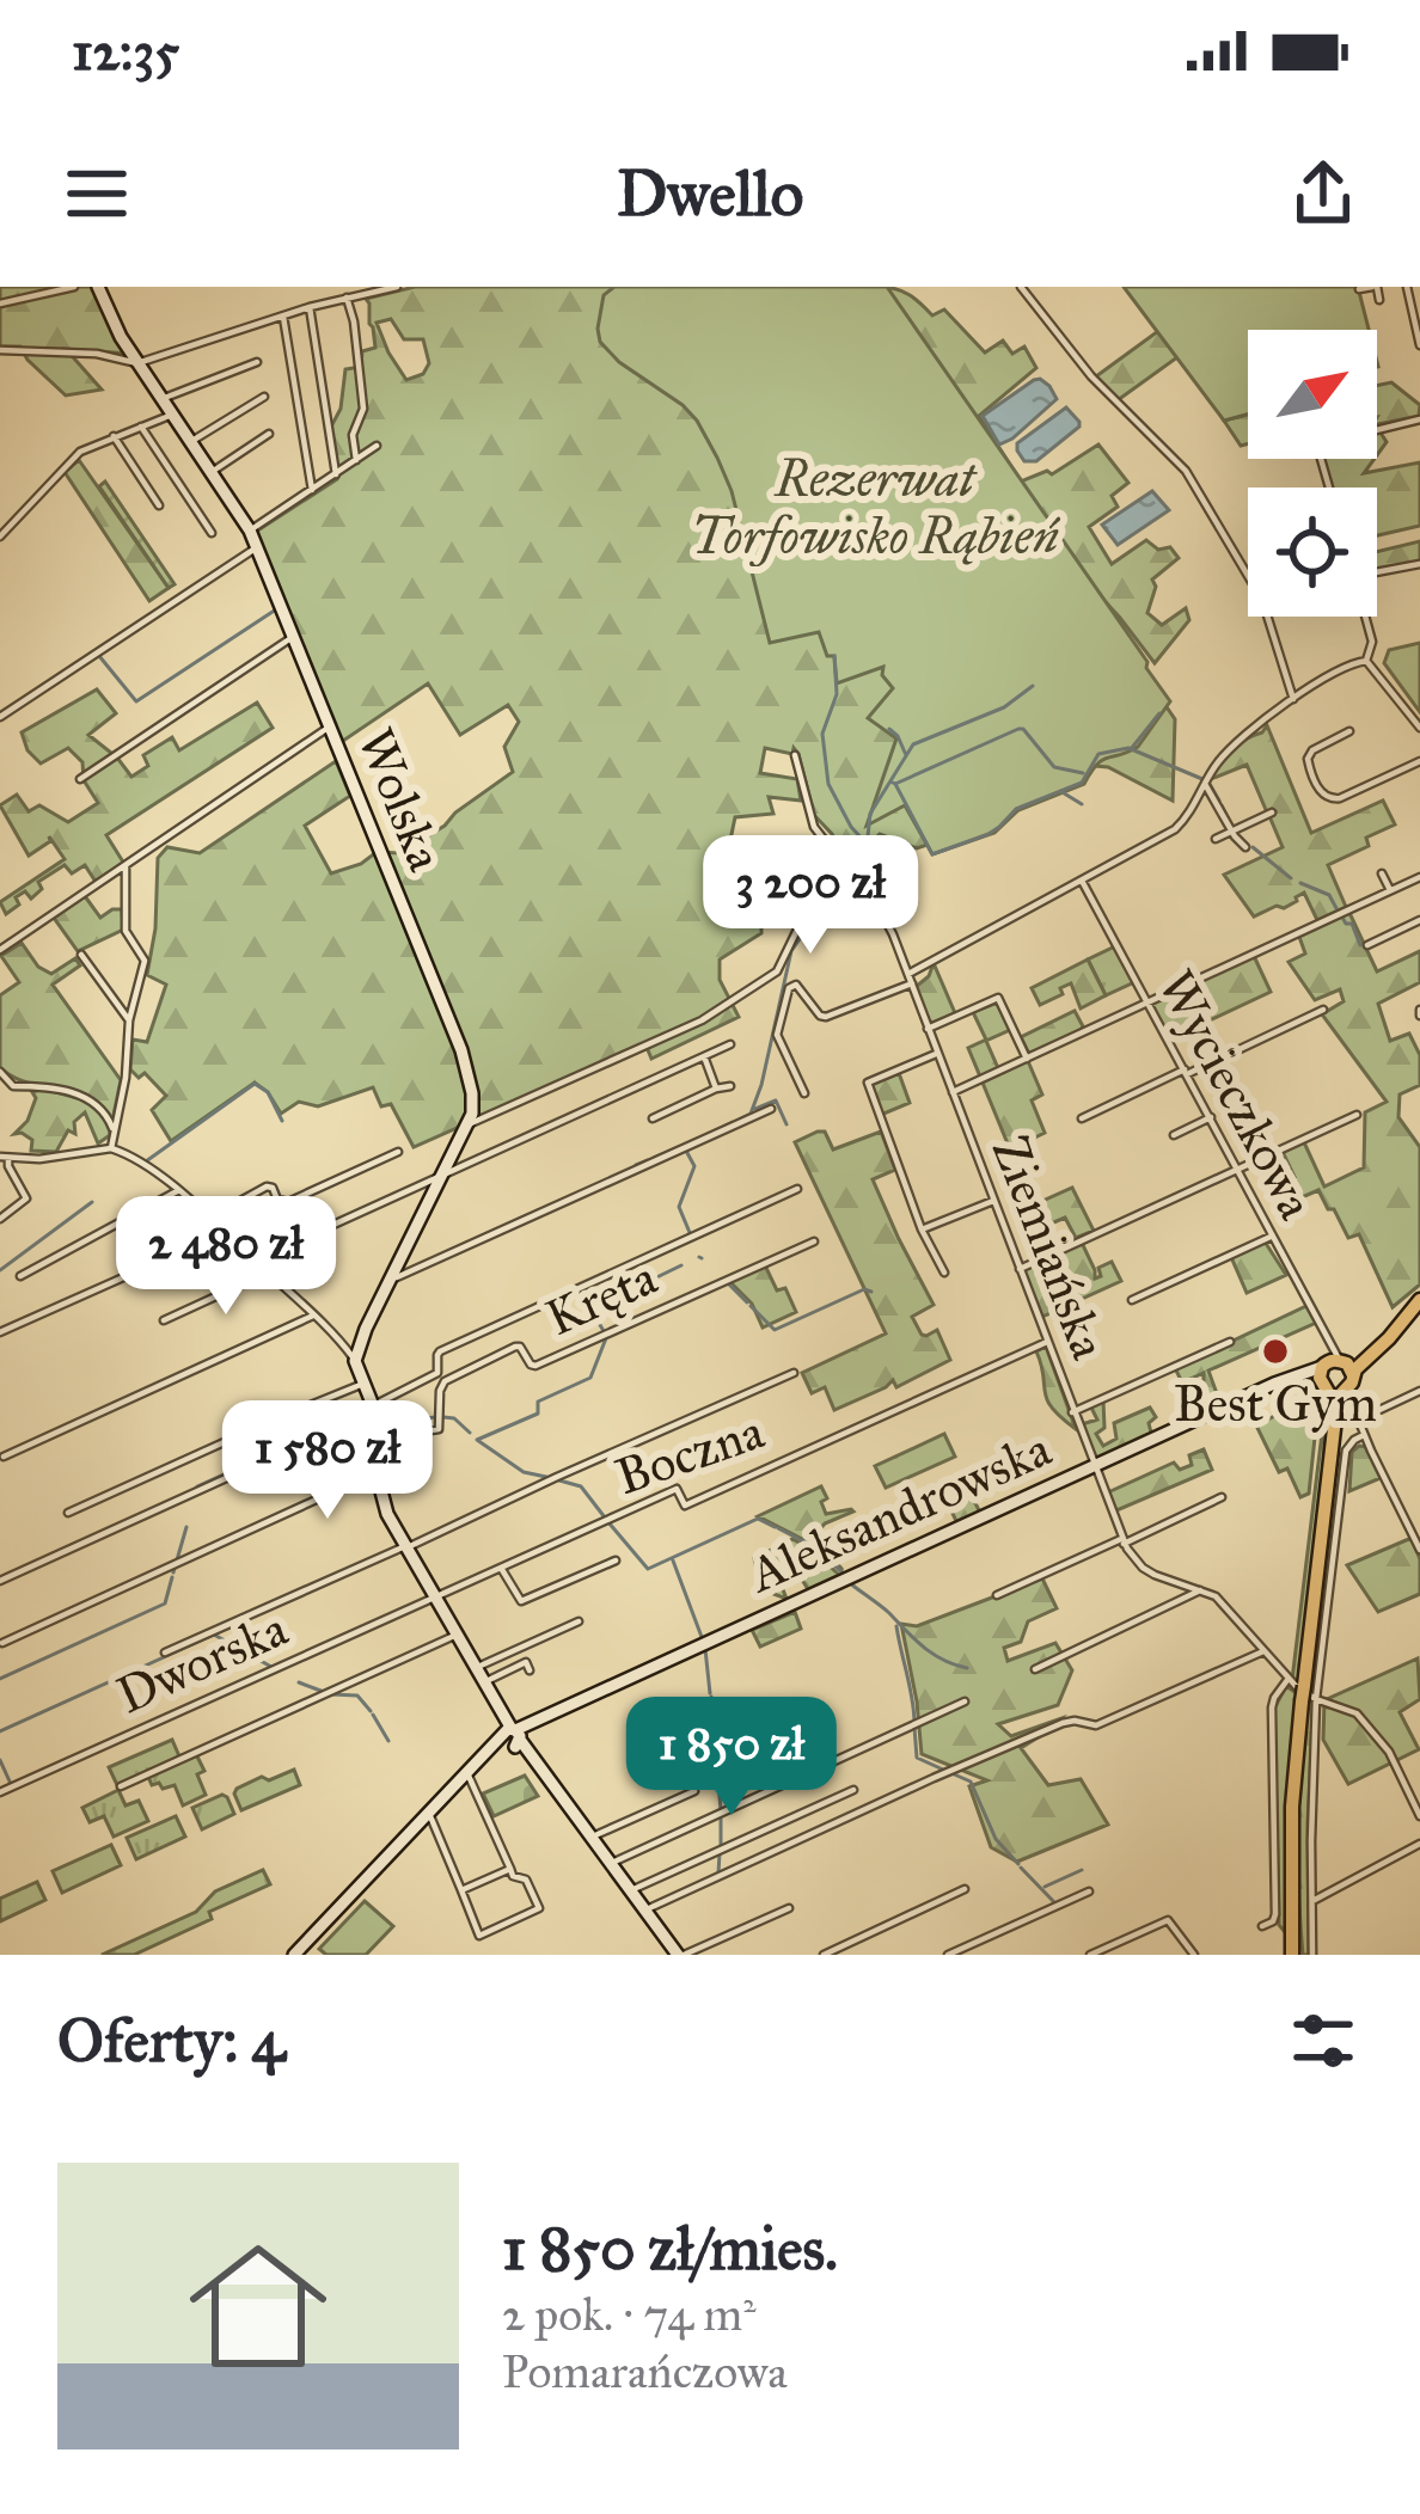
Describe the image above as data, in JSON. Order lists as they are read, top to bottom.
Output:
{
  "streets": {
    "street": [
      "Wolska",
      "Wycieczkowa",
      "Ziemiańska",
      "Kręta",
      "Boczna",
      "Aleksandrowska",
      "Dworska"
    ]
  },
  "crossings": [
    ["Wycieczkowa", "Aleksandrowska"],
    ["Ziemiańska", "Boczna"],
    ["Ziemiańska", "Aleksandrowska"],
    ["Boczna", "Dworska"]
  ],
  "parks": ["Rezerwat Torfowisko Rąbień"],
  "places": ["Best Gym"],
  "north": "top right",
  "page": {
    "status": "12:35",
    "header": "Dwello",
    "price": [
      "3 200 zł",
      "2 480 zł",
      "1 580 zł",
      "1 850 zł"
    ],
    "heading": "Oferty: 4",
    "list": [
      {
        "name": "1 850 zł/mies.",
        "note": "2 pok. · 74 m² · Pomarańczowa"
      }
    ]
  }
}
